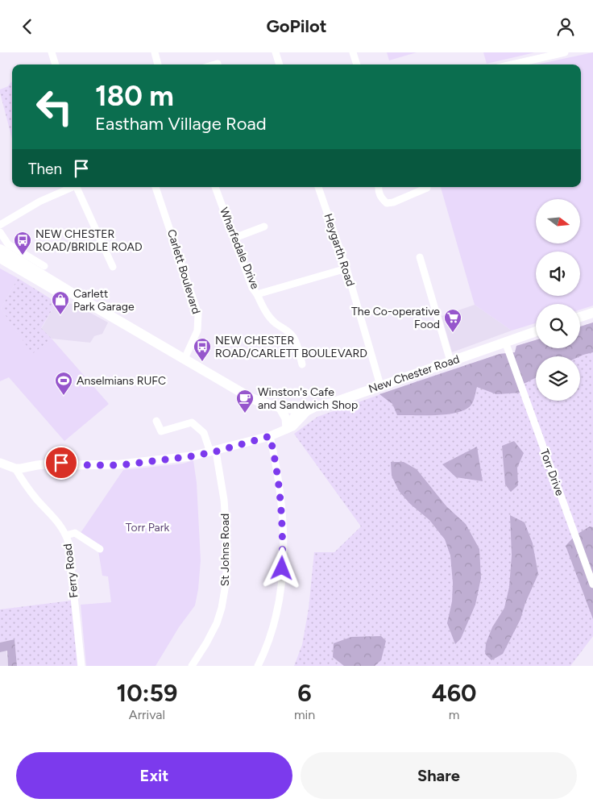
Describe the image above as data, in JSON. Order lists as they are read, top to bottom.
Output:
{
  "streets": {
    "highway": ["New Chester Road"],
    "street": [
      "Wharfedale Drive",
      "Heygarth Road",
      "Carlett Boulevard",
      "Torr Drive",
      "St Johns Road",
      "Ferry Road"
    ]
  },
  "crossings": [
    ["Wharfedale Drive", "Heygarth Road"],
    ["Heygarth Road", "New Chester Road"],
    ["Carlett Boulevard", "New Chester Road"],
    ["New Chester Road", "Torr Drive"]
  ],
  "parks": ["Torr Park"],
  "places": {
    "bus stop": ["NEW CHESTER ROAD/BRIDLE ROAD", "NEW CHESTER ROAD/CARLETT BOULEVARD"],
    "shop": ["Carlett Park Garage"],
    "supermarket": ["The Co-operative Food"],
    "sports": ["Anselmians RUFC"],
    "cafe": ["Winston's Cafe and Sandwich Shop"]
  },
  "north": "right",
  "page": {
    "header": "GoPilot",
    "turn": ["180 m", "Eastham Village Road"],
    "then": "Then",
    "eta": [
      "10:59",
      "Arrival",
      "6",
      "min",
      "460",
      "m"
    ],
    "buttons": ["Exit", "Share"]
  }
}
